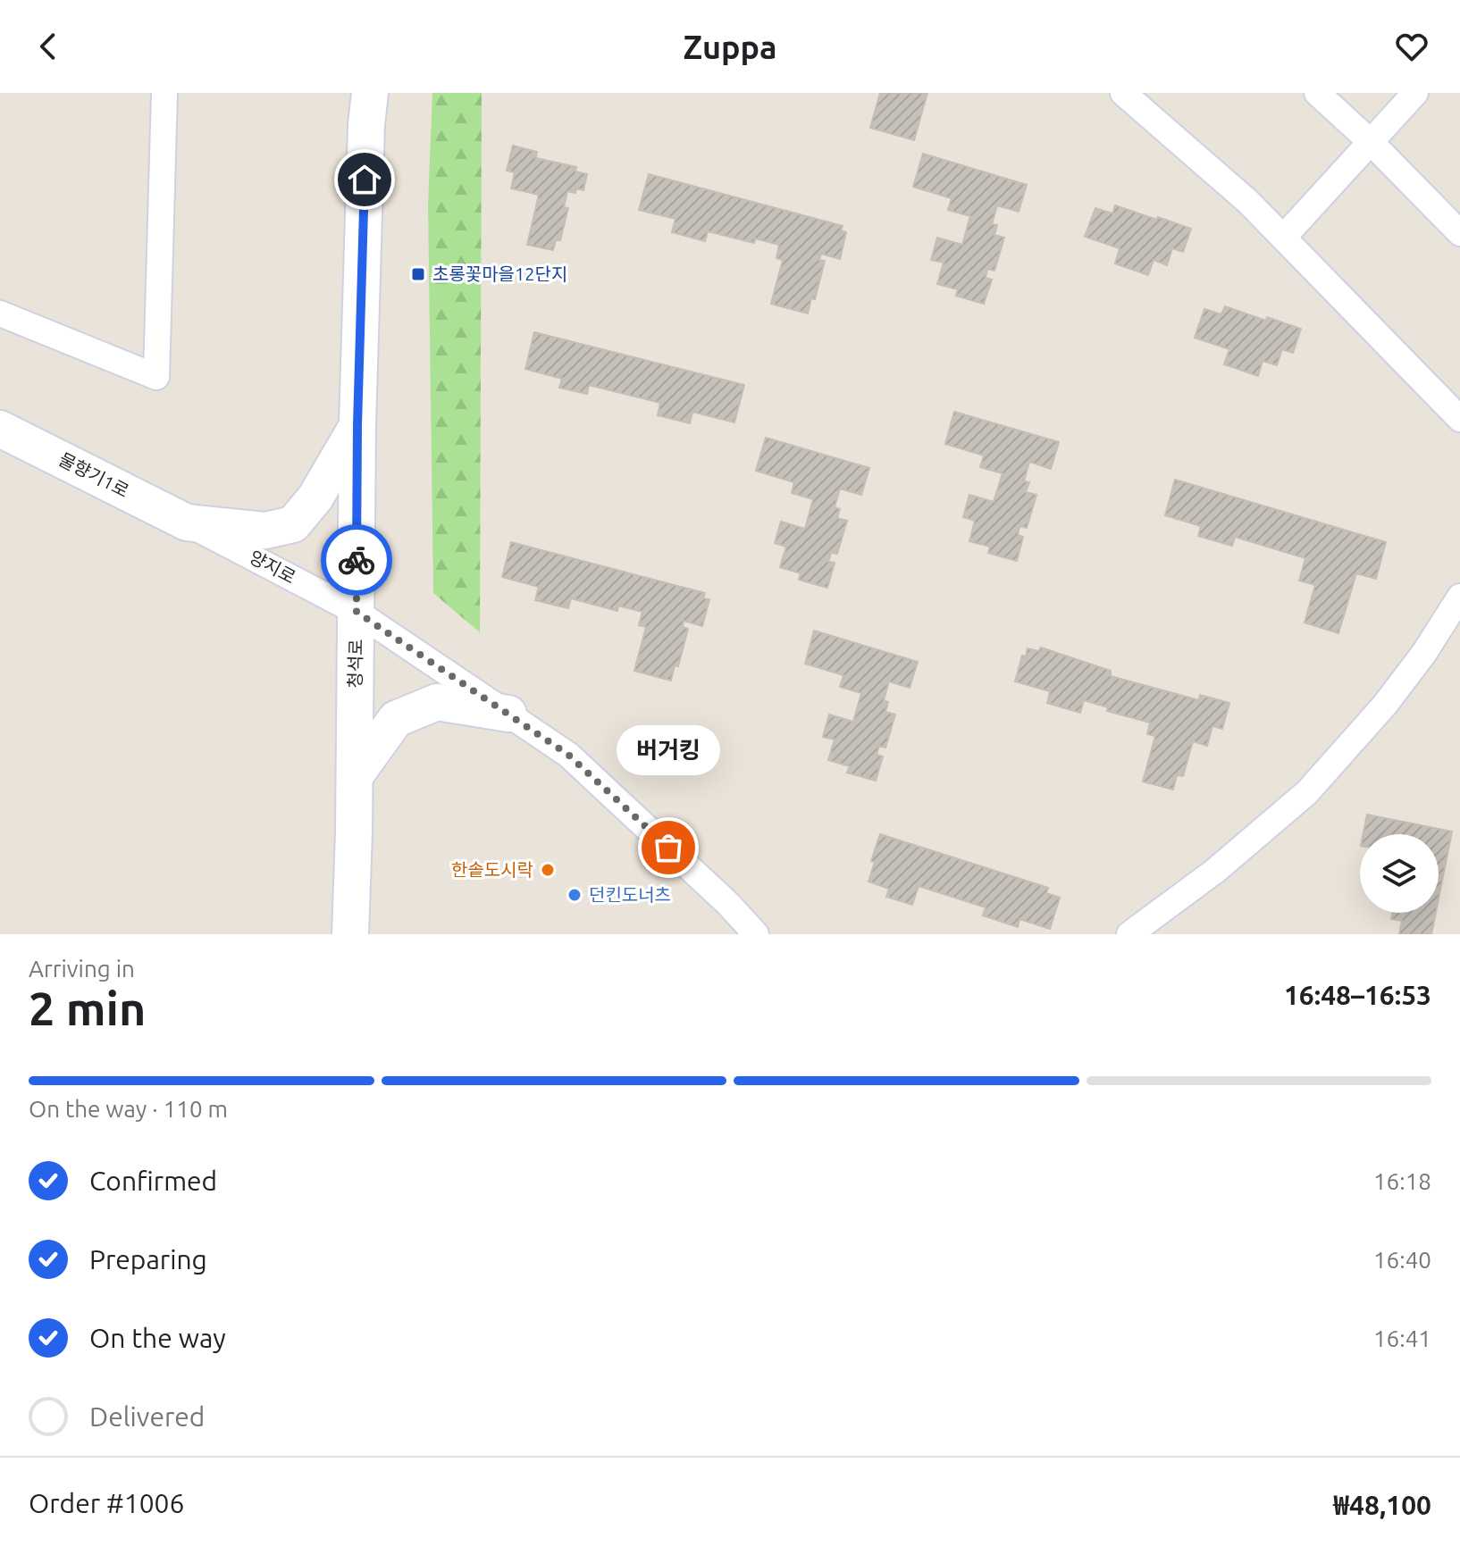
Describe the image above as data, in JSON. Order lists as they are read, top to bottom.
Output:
{
  "streets": {
    "main road": ["물향기1로", "청석로"],
    "street": ["양지로"]
  },
  "crossings": [
    ["물향기1로", "양지로"],
    ["양지로", "청석로"]
  ],
  "places": {
    "transit": ["초롱꽃마을12단지"],
    "other": ["버거킹", "한솥도시락", "던킨도너츠"]
  },
  "page": {
    "header": "Zuppa",
    "bubble": "버거킹",
    "heading": ["2 min", "Arriving in", "16:48–16:53"],
    "panel": ["Order #1006", "₩48,100"],
    "bar": "On the way · 110 m",
    "list": [
      ["Confirmed", "16:18"],
      ["Preparing", "16:40"],
      ["On the way", "16:41"],
      "Delivered"
    ]
  }
}
